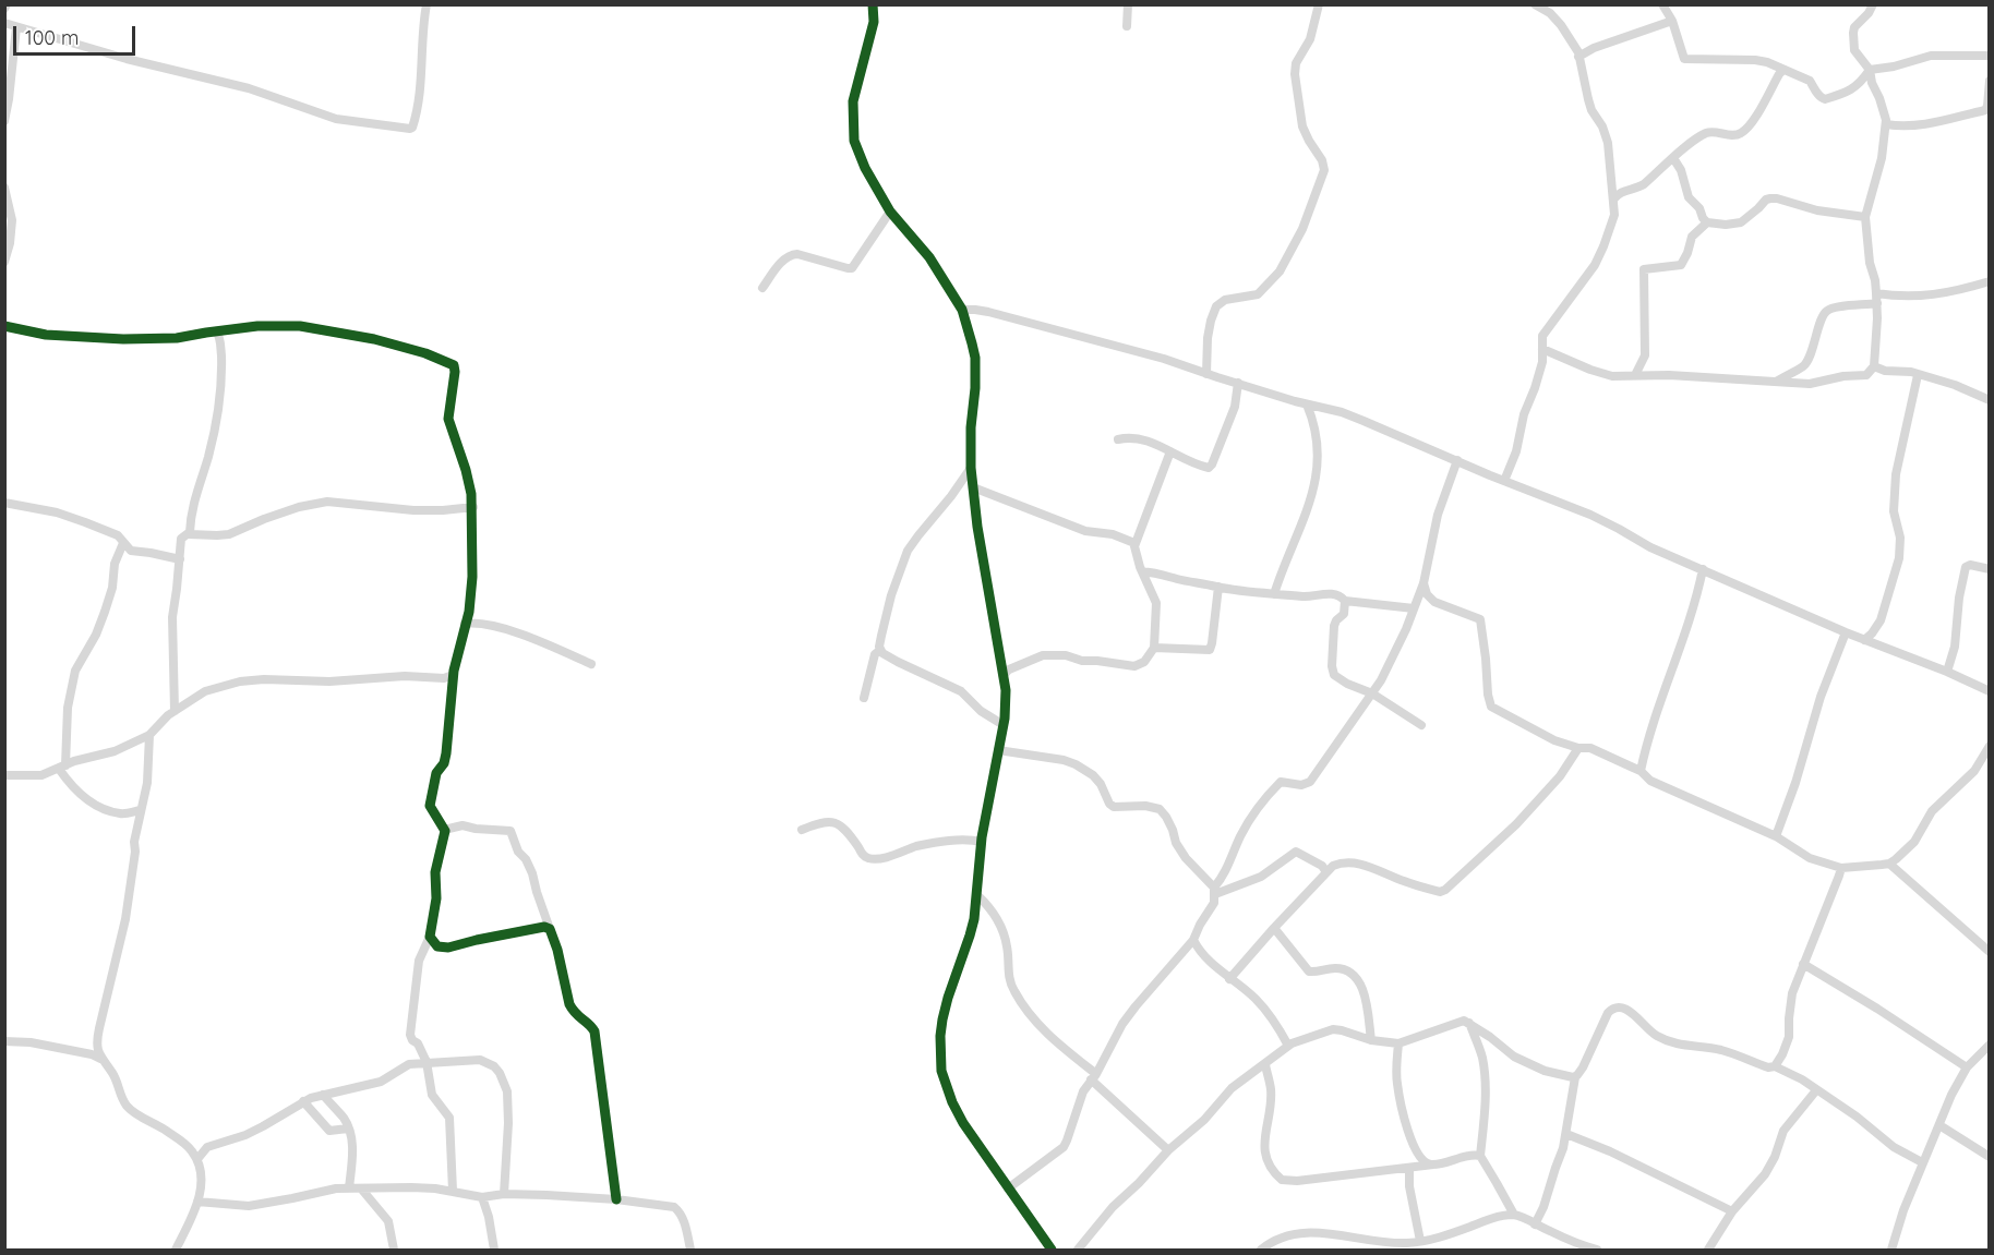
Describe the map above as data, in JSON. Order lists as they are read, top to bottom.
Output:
{
  "scale_bar": "100 m"
}
